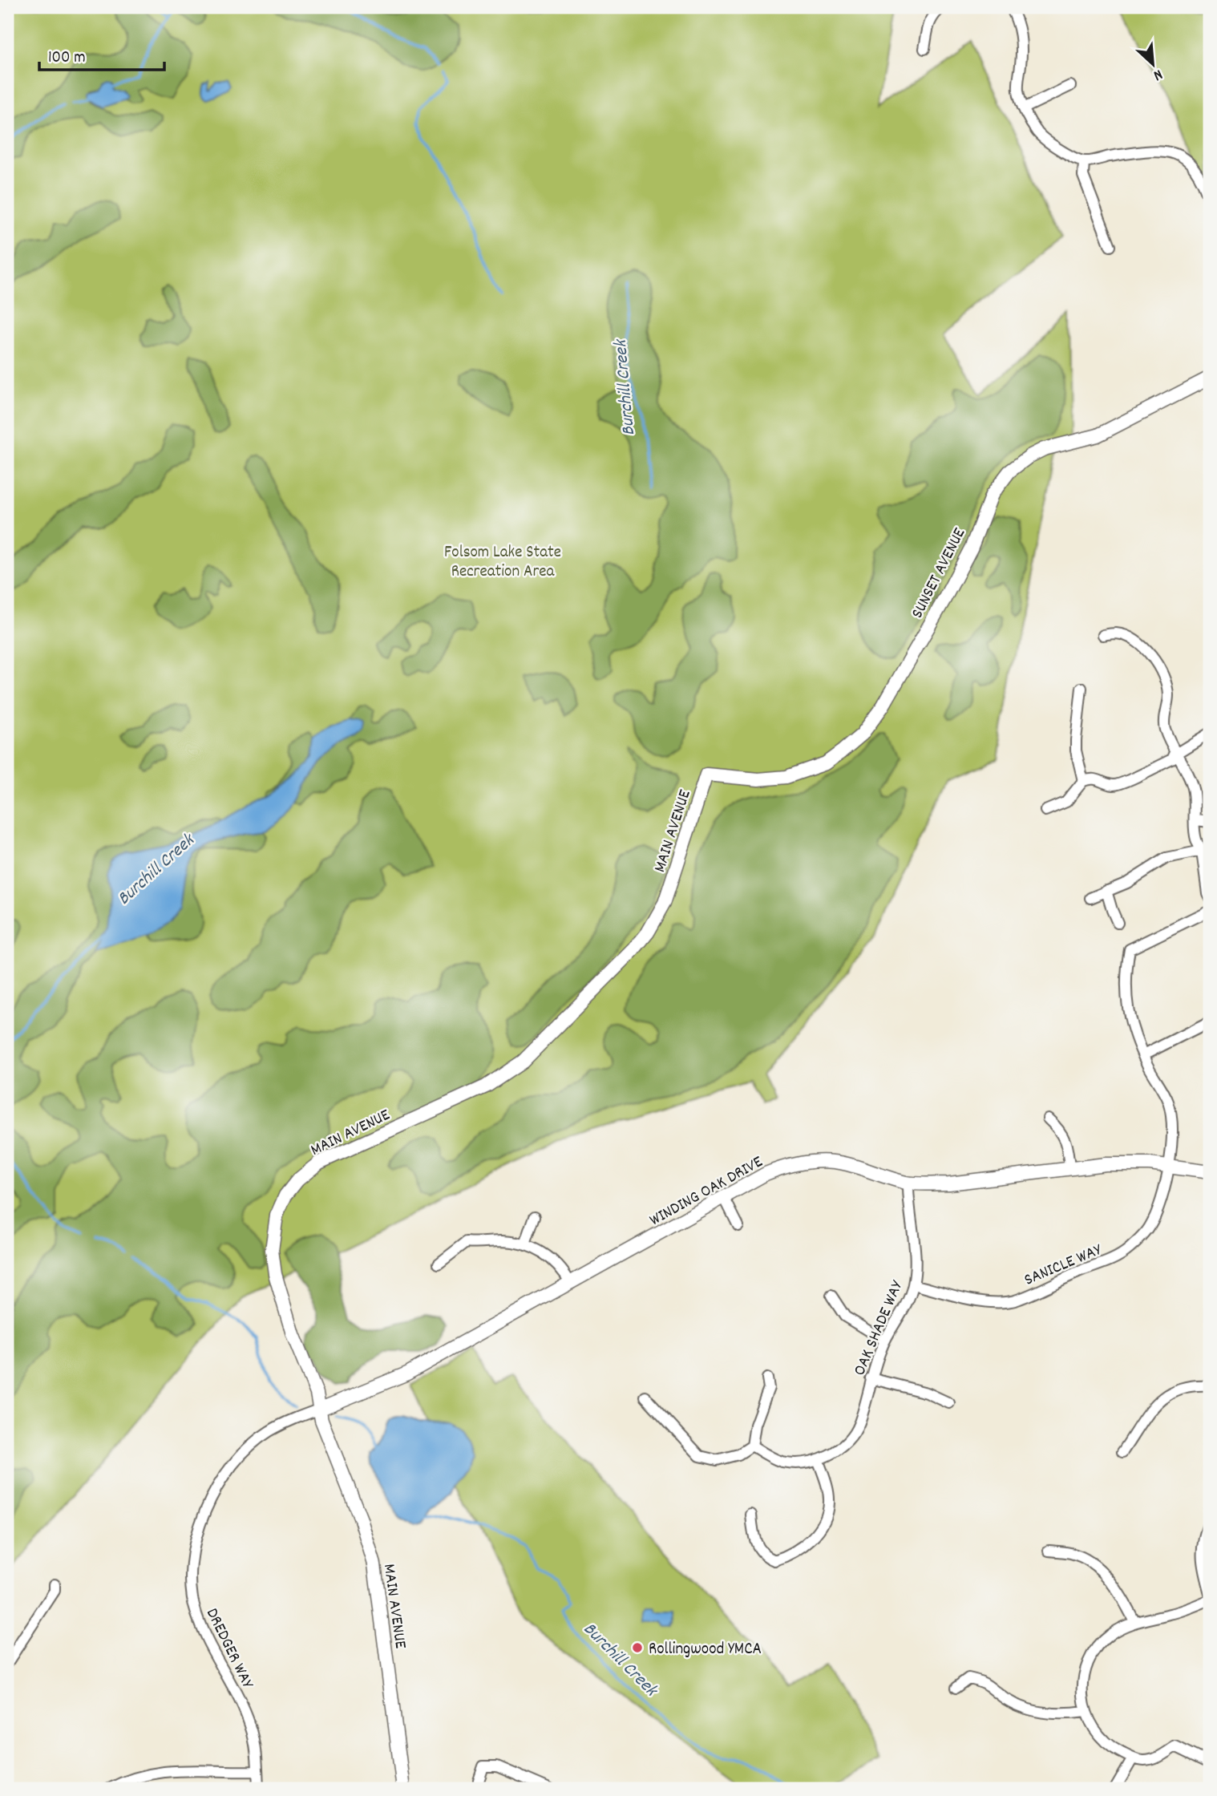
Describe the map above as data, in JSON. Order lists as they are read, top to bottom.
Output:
{
  "streets": {
    "street": [
      "SUNSET AVENUE",
      "MAIN AVENUE",
      "WINDING OAK DRIVE",
      "SANICLE WAY",
      "OAK SHADE WAY",
      "DREDGER WAY"
    ]
  },
  "crossings": [
    ["SUNSET AVENUE", "MAIN AVENUE"],
    ["MAIN AVENUE", "WINDING OAK DRIVE"],
    ["MAIN AVENUE", "DREDGER WAY"],
    ["WINDING OAK DRIVE", "SANICLE WAY"],
    ["WINDING OAK DRIVE", "OAK SHADE WAY"],
    ["WINDING OAK DRIVE", "DREDGER WAY"],
    ["SANICLE WAY", "OAK SHADE WAY"]
  ],
  "water": ["Burchill Creek"],
  "parks": ["Folsom Lake State Recreation Area"],
  "places": ["Rollingwood YMCA"],
  "scale_bar": "100 m",
  "north": "bottom right"
}
